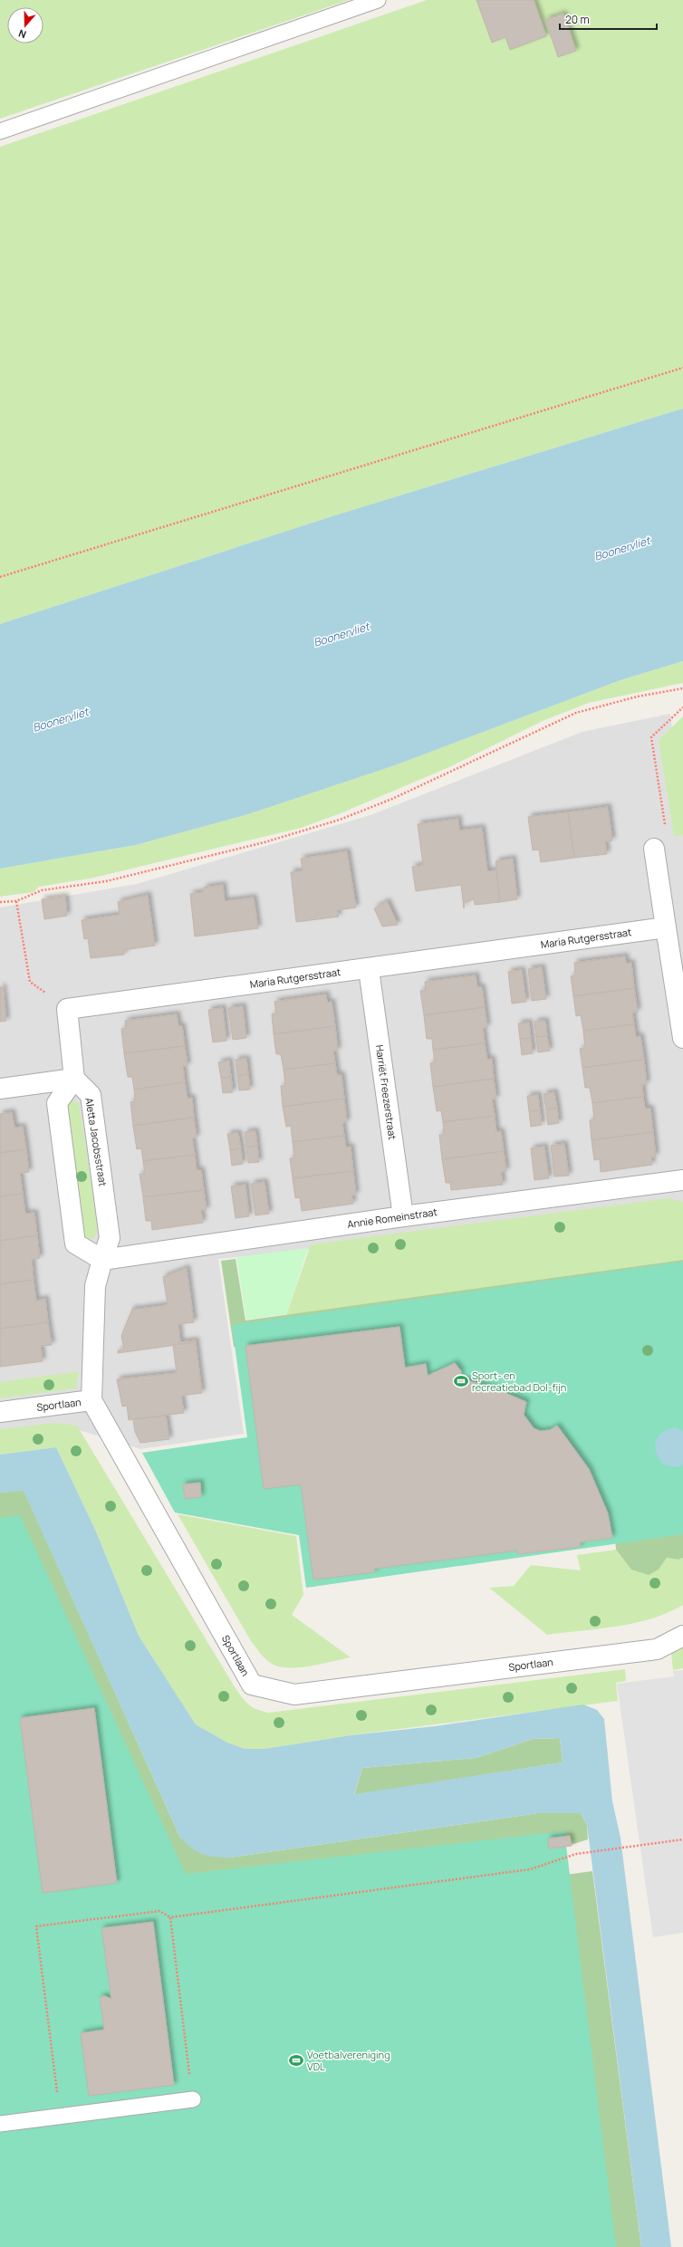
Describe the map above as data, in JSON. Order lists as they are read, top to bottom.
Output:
{
  "streets": {
    "street": [
      "Maria Rutgersstraat",
      "Harriët Freezerstraat",
      "Aletta Jacobsstraat",
      "Annie Romeinstraat",
      "Sportlaan"
    ]
  },
  "crossings": [
    ["Maria Rutgersstraat", "Harriët Freezerstraat"],
    ["Maria Rutgersstraat", "Aletta Jacobsstraat"],
    ["Harriët Freezerstraat", "Annie Romeinstraat"],
    ["Aletta Jacobsstraat", "Annie Romeinstraat"],
    ["Aletta Jacobsstraat", "Sportlaan"]
  ],
  "water": ["Boonervliet"],
  "places": {
    "sports": ["Sport- en recreatiebad Dol-fijn", "Voetbalvereniging VDL"]
  },
  "scale_bar": "20 m",
  "north": "bottom"
}
